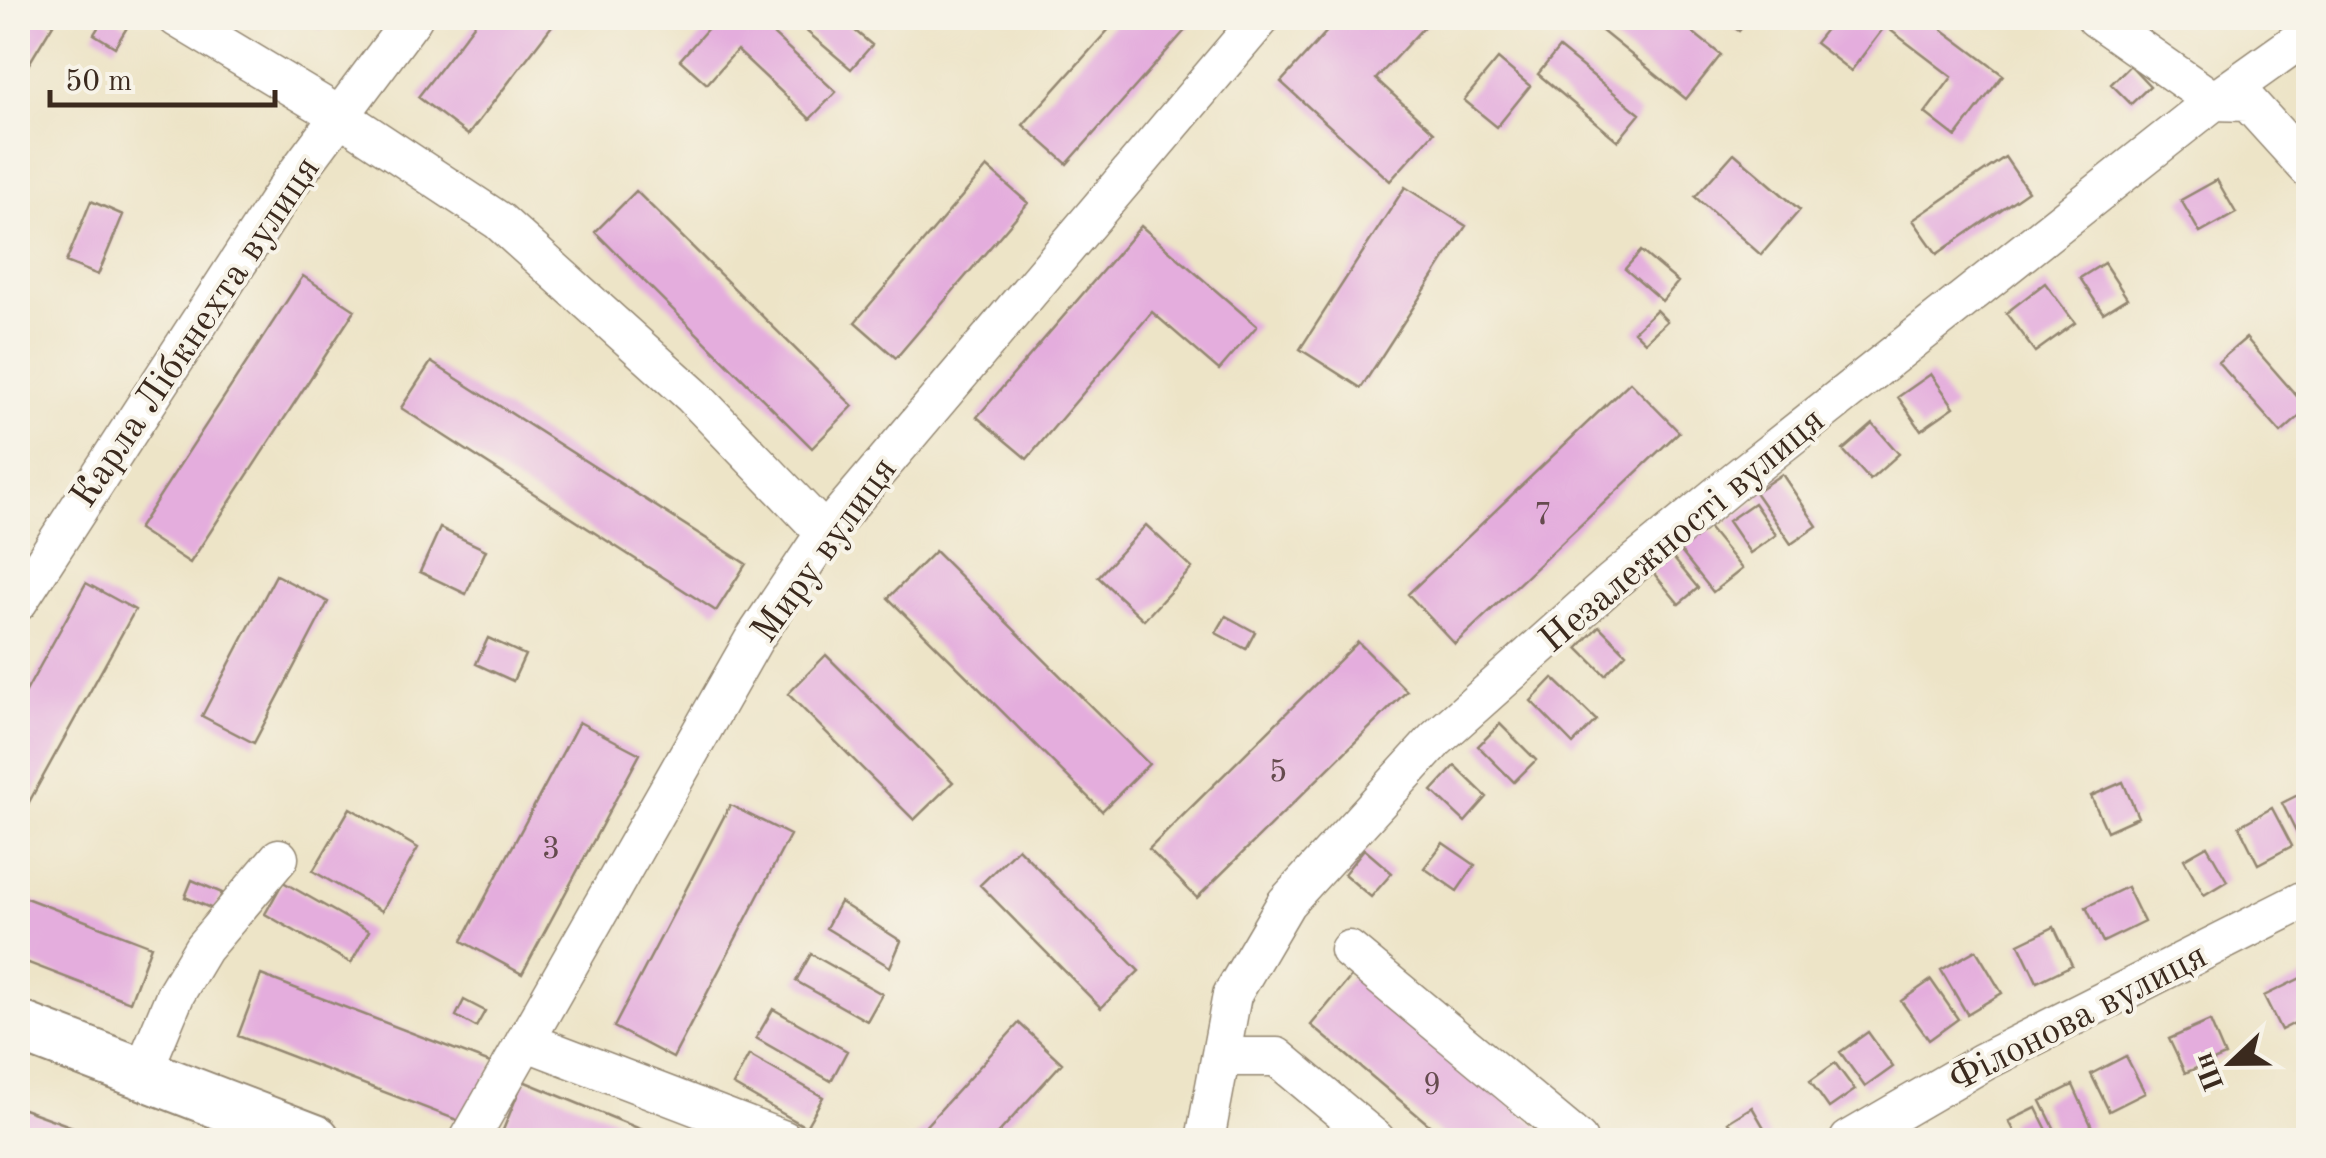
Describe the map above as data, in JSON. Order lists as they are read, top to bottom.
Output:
{
  "streets": {
    "street": [
      "Карла Лібкнехта вулиця",
      "Незалежності вулиця",
      "Миру вулиця",
      "Філонова вулиця"
    ]
  },
  "house_numbers": [
    "7",
    "5",
    "3",
    "9"
  ],
  "scale_bar": "50 m",
  "north": "left"
}
